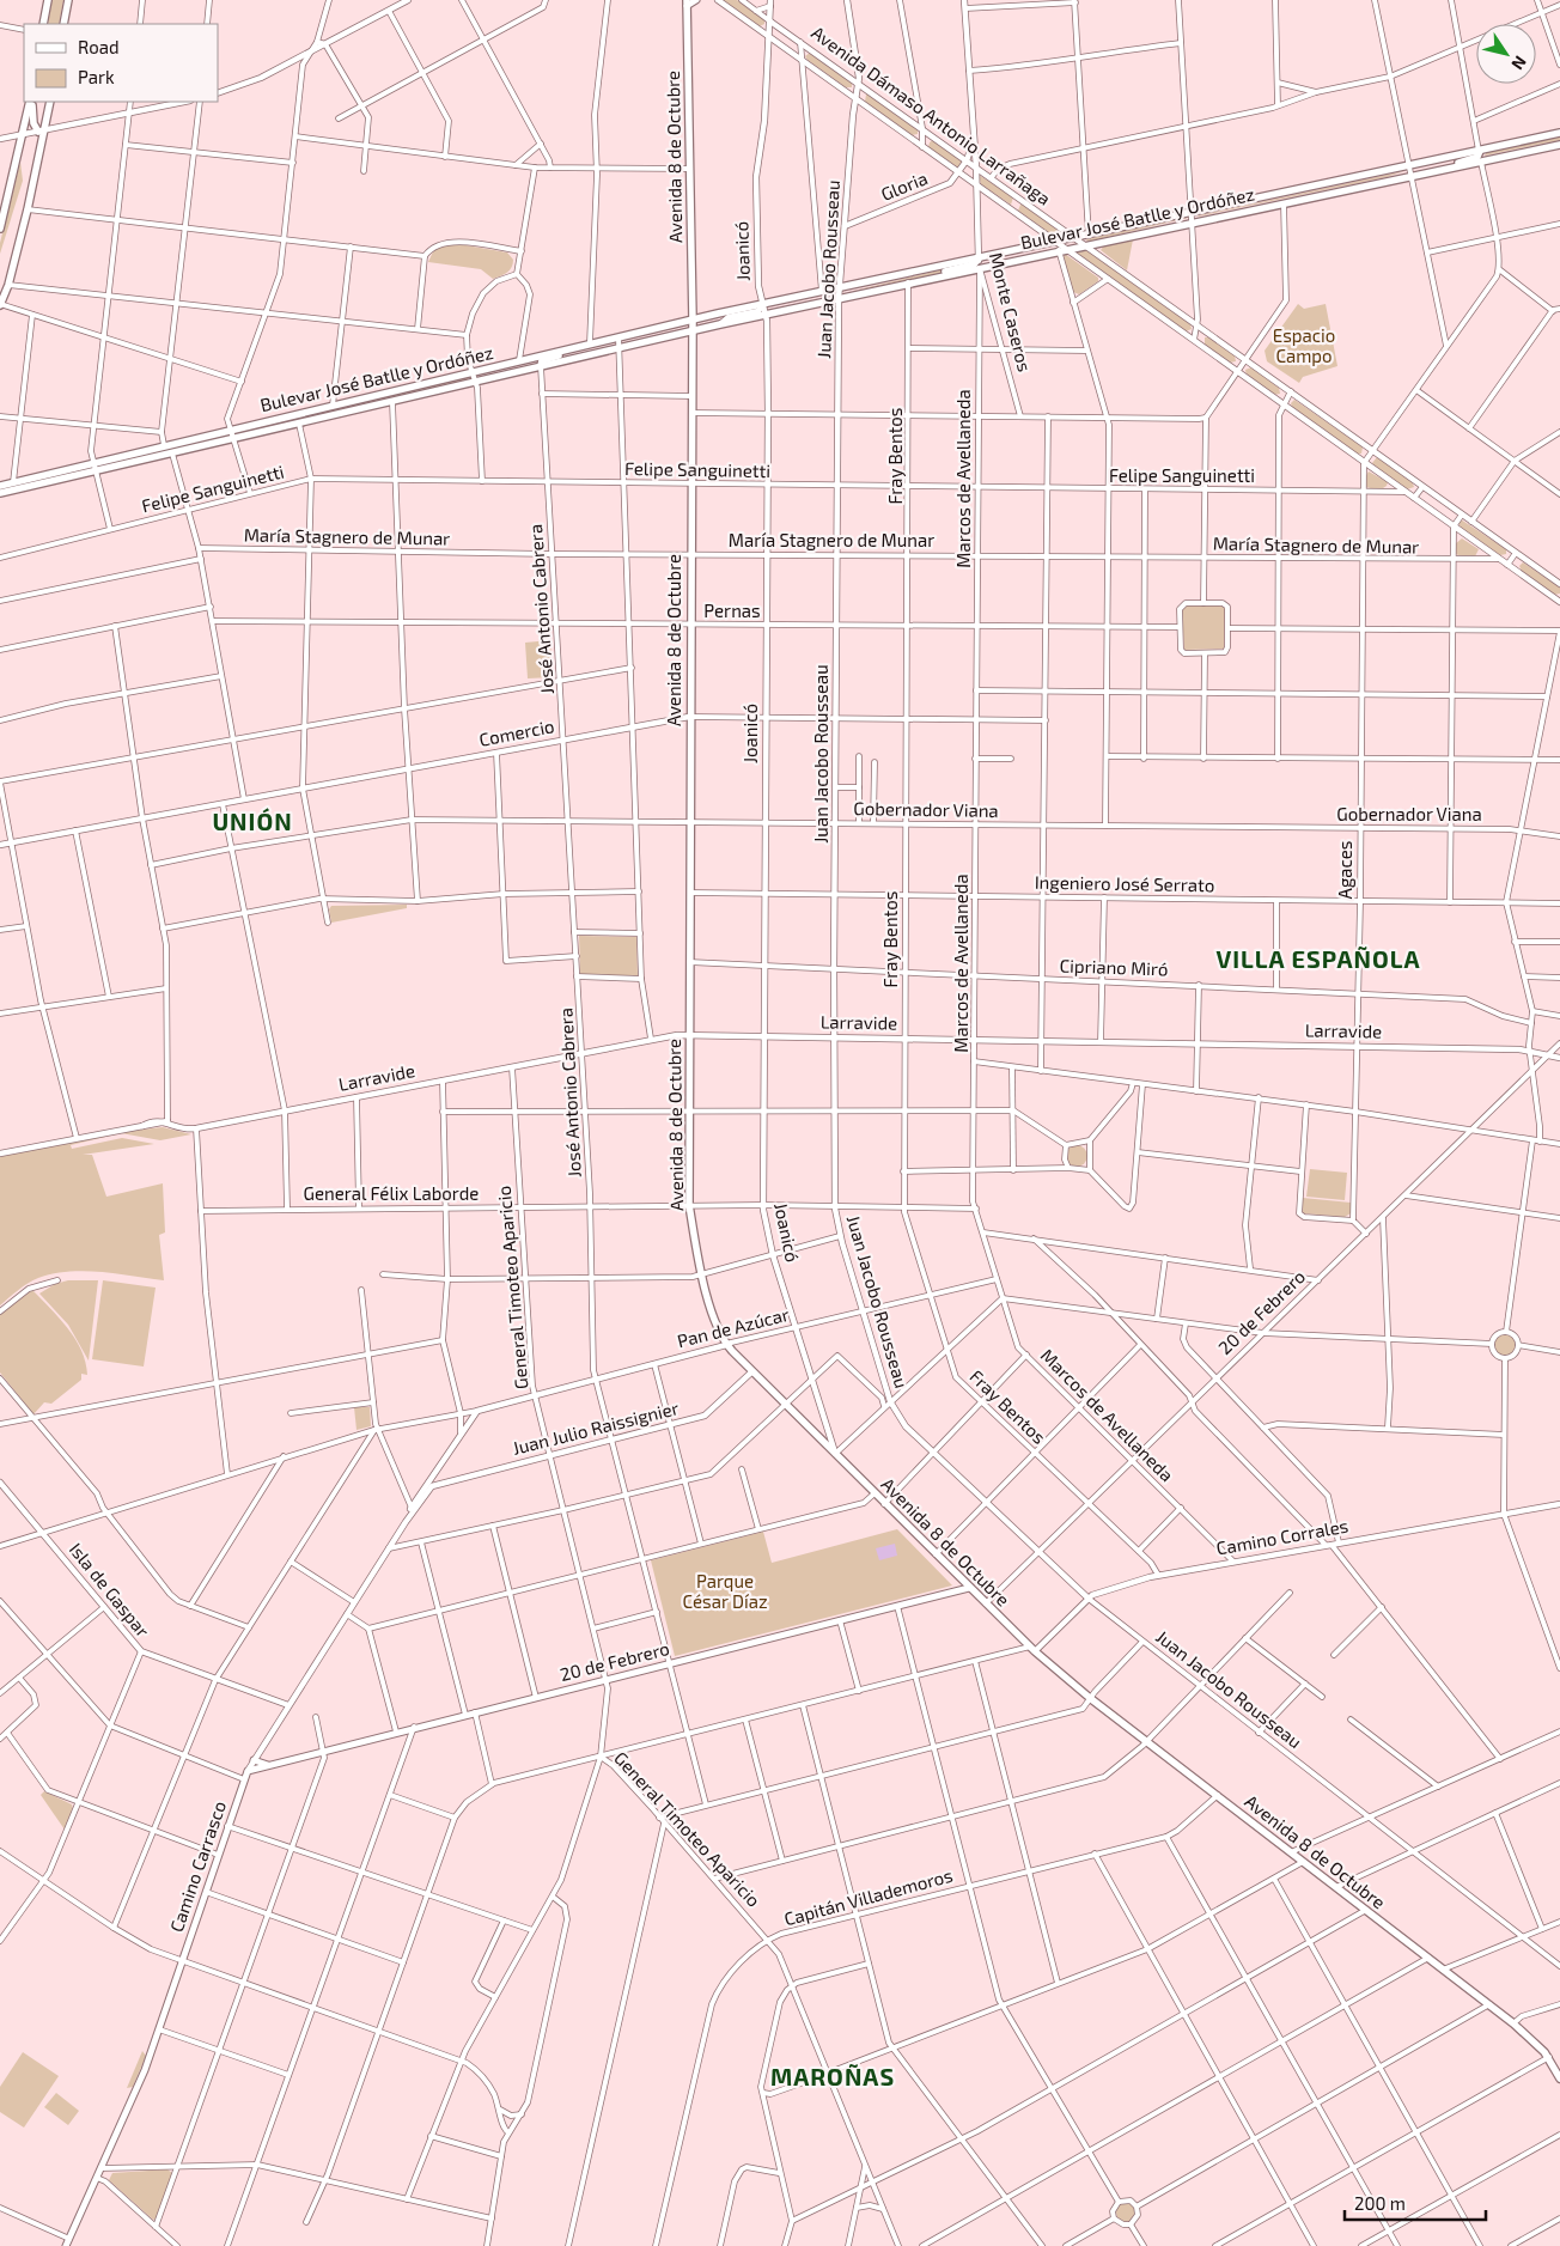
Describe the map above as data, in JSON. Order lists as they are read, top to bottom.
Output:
{
  "streets": {
    "main road": [
      "Avenida 8 de Octubre",
      "Bulevar José Batlle y Ordóñez",
      "20 de Febrero",
      "Camino Carrasco"
    ],
    "street": [
      "Avenida Dámaso Antonio Larrañaga",
      "Gloria",
      "Joanicó",
      "Juan Jacobo Rousseau",
      "Monte Caseros",
      "Fray Bentos",
      "Felipe Sanguinetti",
      "Marcos de Avellaneda",
      "María Stagnero de Munar",
      "José Antonio Cabrera",
      "Pernas",
      "Comercio",
      "Gobernador Viana",
      "Agaces",
      "Ingeniero José Serrato",
      "Cipriano Miró",
      "Larravide",
      "General Félix Laborde",
      "General Timoteo Aparicio",
      "Pan de Azúcar",
      "Juan Julio Raissignier",
      "Camino Corrales",
      "Isla de Gaspar",
      "Capitán Villademoros"
    ]
  },
  "crossings": [
    ["Avenida Dámaso Antonio Larrañaga", "Gloria"],
    ["Avenida Dámaso Antonio Larrañaga", "Bulevar José Batlle y Ordóñez"],
    ["Avenida Dámaso Antonio Larrañaga", "Joanicó"],
    ["Avenida Dámaso Antonio Larrañaga", "Juan Jacobo Rousseau"],
    ["Avenida Dámaso Antonio Larrañaga", "Monte Caseros"],
    ["Avenida Dámaso Antonio Larrañaga", "Felipe Sanguinetti"],
    ["Avenida Dámaso Antonio Larrañaga", "María Stagnero de Munar"],
    ["Avenida Dámaso Antonio Larrañaga", "Agaces"],
    ["Avenida 8 de Octubre", "Bulevar José Batlle y Ordóñez"],
    ["Avenida 8 de Octubre", "Joanicó"],
    ["Avenida 8 de Octubre", "Felipe Sanguinetti"],
    ["Avenida 8 de Octubre", "María Stagnero de Munar"],
    ["Avenida 8 de Octubre", "Pernas"],
    ["Avenida 8 de Octubre", "Comercio"],
    ["Avenida 8 de Octubre", "Gobernador Viana"],
    ["Avenida 8 de Octubre", "Ingeniero José Serrato"],
    ["Avenida 8 de Octubre", "Cipriano Miró"],
    ["Avenida 8 de Octubre", "Larravide"],
    ["Avenida 8 de Octubre", "General Félix Laborde"],
    ["Avenida 8 de Octubre", "20 de Febrero"],
    ["Avenida 8 de Octubre", "Pan de Azúcar"],
    ["Avenida 8 de Octubre", "Juan Julio Raissignier"],
    ["Avenida 8 de Octubre", "Camino Corrales"],
    ["Avenida 8 de Octubre", "Capitán Villademoros"],
    ["Gloria", "Juan Jacobo Rousseau"],
    ["Gloria", "Monte Caseros"],
    ["Bulevar José Batlle y Ordóñez", "Joanicó"],
    ["Bulevar José Batlle y Ordóñez", "Juan Jacobo Rousseau"],
    ["Bulevar José Batlle y Ordóñez", "Monte Caseros"],
    ["Bulevar José Batlle y Ordóñez", "Fray Bentos"],
    ["Bulevar José Batlle y Ordóñez", "Marcos de Avellaneda"],
    ["Bulevar José Batlle y Ordóñez", "José Antonio Cabrera"],
    ["Joanicó", "Felipe Sanguinetti"],
    ["Joanicó", "María Stagnero de Munar"],
    ["Joanicó", "Pernas"],
    ["Joanicó", "Comercio"],
    ["Joanicó", "Gobernador Viana"],
    ["Joanicó", "Ingeniero José Serrato"],
    ["Joanicó", "Cipriano Miró"],
    ["Joanicó", "Larravide"],
    ["Joanicó", "General Félix Laborde"],
    ["Joanicó", "Pan de Azúcar"],
    ["Juan Jacobo Rousseau", "Felipe Sanguinetti"],
    ["Juan Jacobo Rousseau", "María Stagnero de Munar"],
    ["Juan Jacobo Rousseau", "Pernas"],
    ["Juan Jacobo Rousseau", "Comercio"],
    ["Juan Jacobo Rousseau", "Gobernador Viana"],
    ["Juan Jacobo Rousseau", "Ingeniero José Serrato"],
    ["Juan Jacobo Rousseau", "Cipriano Miró"],
    ["Juan Jacobo Rousseau", "Larravide"],
    ["Juan Jacobo Rousseau", "General Félix Laborde"],
    ["Juan Jacobo Rousseau", "20 de Febrero"],
    ["Juan Jacobo Rousseau", "Pan de Azúcar"],
    ["Juan Jacobo Rousseau", "Camino Corrales"],
    ["Monte Caseros", "Marcos de Avellaneda"],
    ["Fray Bentos", "Felipe Sanguinetti"],
    ["Fray Bentos", "María Stagnero de Munar"],
    ["Fray Bentos", "Pernas"],
    ["Fray Bentos", "Comercio"],
    ["Fray Bentos", "Gobernador Viana"],
    ["Fray Bentos", "Ingeniero José Serrato"],
    ["Fray Bentos", "Cipriano Miró"],
    ["Fray Bentos", "Larravide"],
    ["Fray Bentos", "General Félix Laborde"],
    ["Fray Bentos", "20 de Febrero"],
    ["Fray Bentos", "Pan de Azúcar"],
    ["Fray Bentos", "Camino Corrales"],
    ["Felipe Sanguinetti", "Marcos de Avellaneda"],
    ["Felipe Sanguinetti", "José Antonio Cabrera"],
    ["Felipe Sanguinetti", "Agaces"],
    ["Marcos de Avellaneda", "María Stagnero de Munar"],
    ["Marcos de Avellaneda", "Pernas"],
    ["Marcos de Avellaneda", "Comercio"],
    ["Marcos de Avellaneda", "Gobernador Viana"],
    ["Marcos de Avellaneda", "Ingeniero José Serrato"],
    ["Marcos de Avellaneda", "Cipriano Miró"],
    ["Marcos de Avellaneda", "Larravide"],
    ["Marcos de Avellaneda", "General Félix Laborde"],
    ["Marcos de Avellaneda", "20 de Febrero"],
    ["Marcos de Avellaneda", "Pan de Azúcar"],
    ["Marcos de Avellaneda", "Camino Corrales"],
    ["María Stagnero de Munar", "José Antonio Cabrera"],
    ["María Stagnero de Munar", "Agaces"],
    ["José Antonio Cabrera", "Pernas"],
    ["José Antonio Cabrera", "Comercio"],
    ["José Antonio Cabrera", "Gobernador Viana"],
    ["José Antonio Cabrera", "Larravide"],
    ["José Antonio Cabrera", "General Félix Laborde"],
    ["José Antonio Cabrera", "20 de Febrero"],
    ["José Antonio Cabrera", "Pan de Azúcar"],
    ["José Antonio Cabrera", "Juan Julio Raissignier"],
    ["Gobernador Viana", "Agaces"],
    ["Agaces", "Ingeniero José Serrato"],
    ["Agaces", "Cipriano Miró"],
    ["Agaces", "Larravide"],
    ["Larravide", "General Timoteo Aparicio"],
    ["Larravide", "20 de Febrero"],
    ["General Félix Laborde", "General Timoteo Aparicio"],
    ["General Timoteo Aparicio", "20 de Febrero"],
    ["General Timoteo Aparicio", "Pan de Azúcar"],
    ["General Timoteo Aparicio", "Juan Julio Raissignier"],
    ["General Timoteo Aparicio", "Capitán Villademoros"],
    ["20 de Febrero", "Camino Carrasco"],
    ["Pan de Azúcar", "Camino Carrasco"],
    ["Juan Julio Raissignier", "Camino Carrasco"],
    ["Isla de Gaspar", "Camino Carrasco"]
  ],
  "districts": ["UNIÓN", "VILLA ESPAÑOLA", "MAROÑAS"],
  "parks": ["Espacio Campo", "Parque César Díaz"],
  "legend": ["Road", "Park"],
  "scale_bar": "200 m",
  "north": "bottom right"
}
